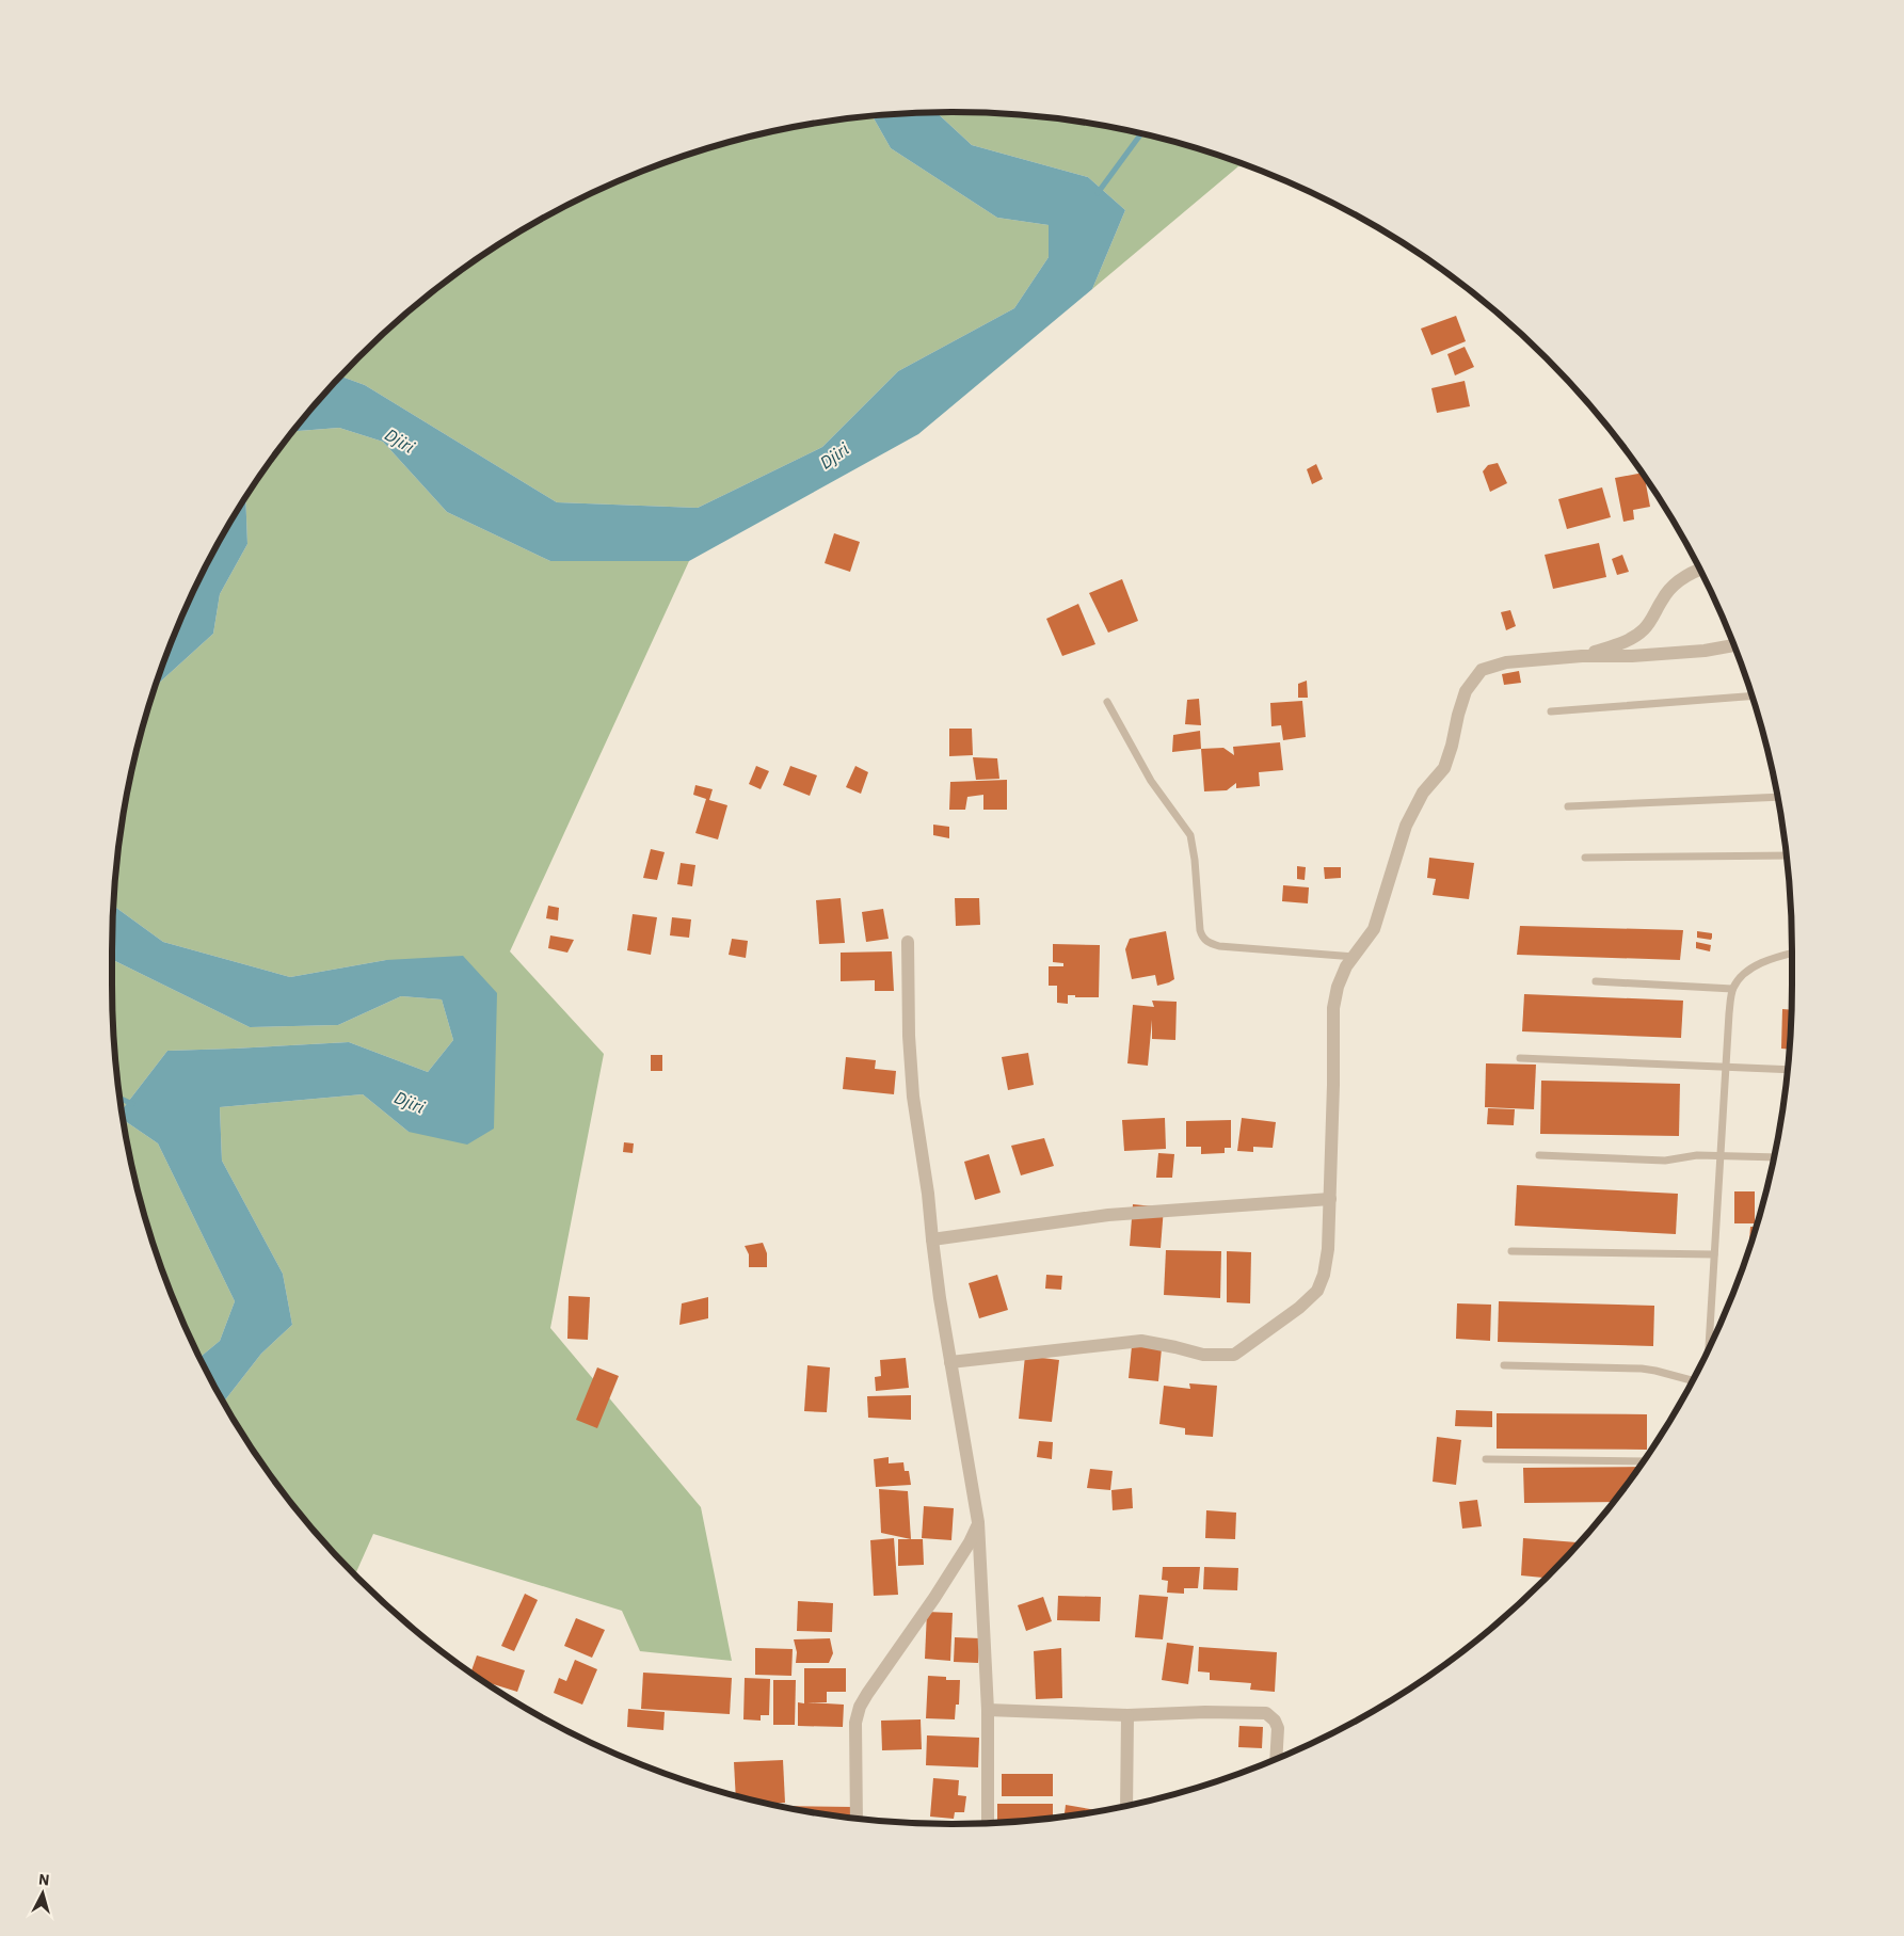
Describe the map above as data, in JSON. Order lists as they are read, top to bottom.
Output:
{
  "water": ["Djiri"],
  "north": "top"
}
